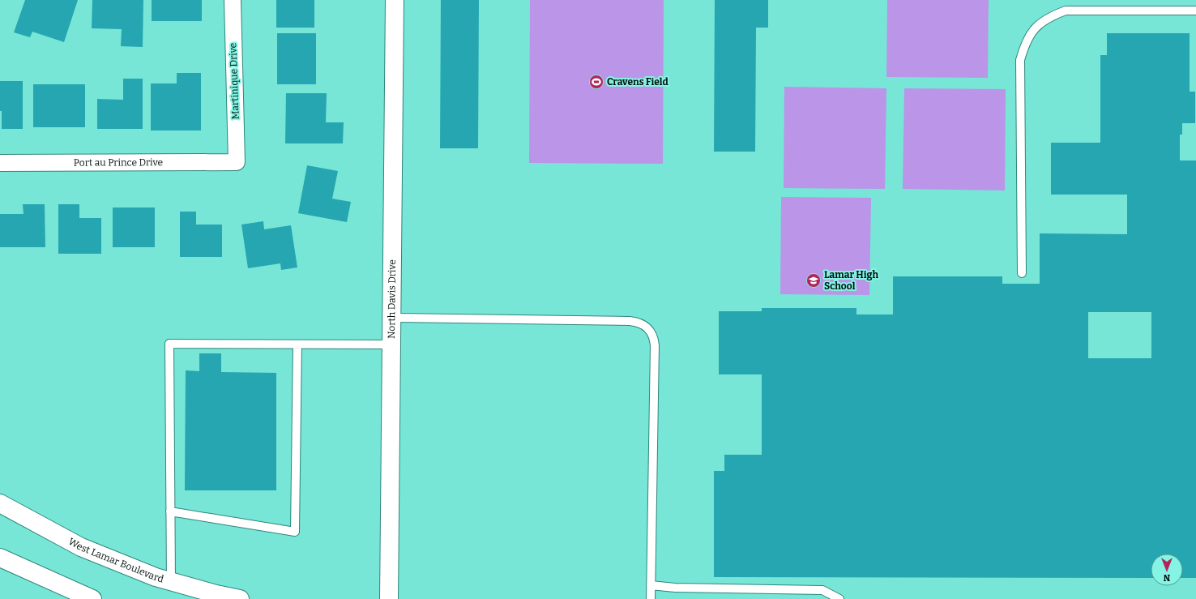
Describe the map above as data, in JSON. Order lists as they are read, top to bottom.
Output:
{
  "streets": {
    "street": [
      "Martinique Drive",
      "Port au Prince Drive",
      "North Davis Drive",
      "West Lamar Boulevard"
    ]
  },
  "crossings": [
    ["Martinique Drive", "Port au Prince Drive"]
  ],
  "places": {
    "sports": ["Cravens Field"],
    "school or university": ["Lamar High School"]
  },
  "north": "bottom"
}
